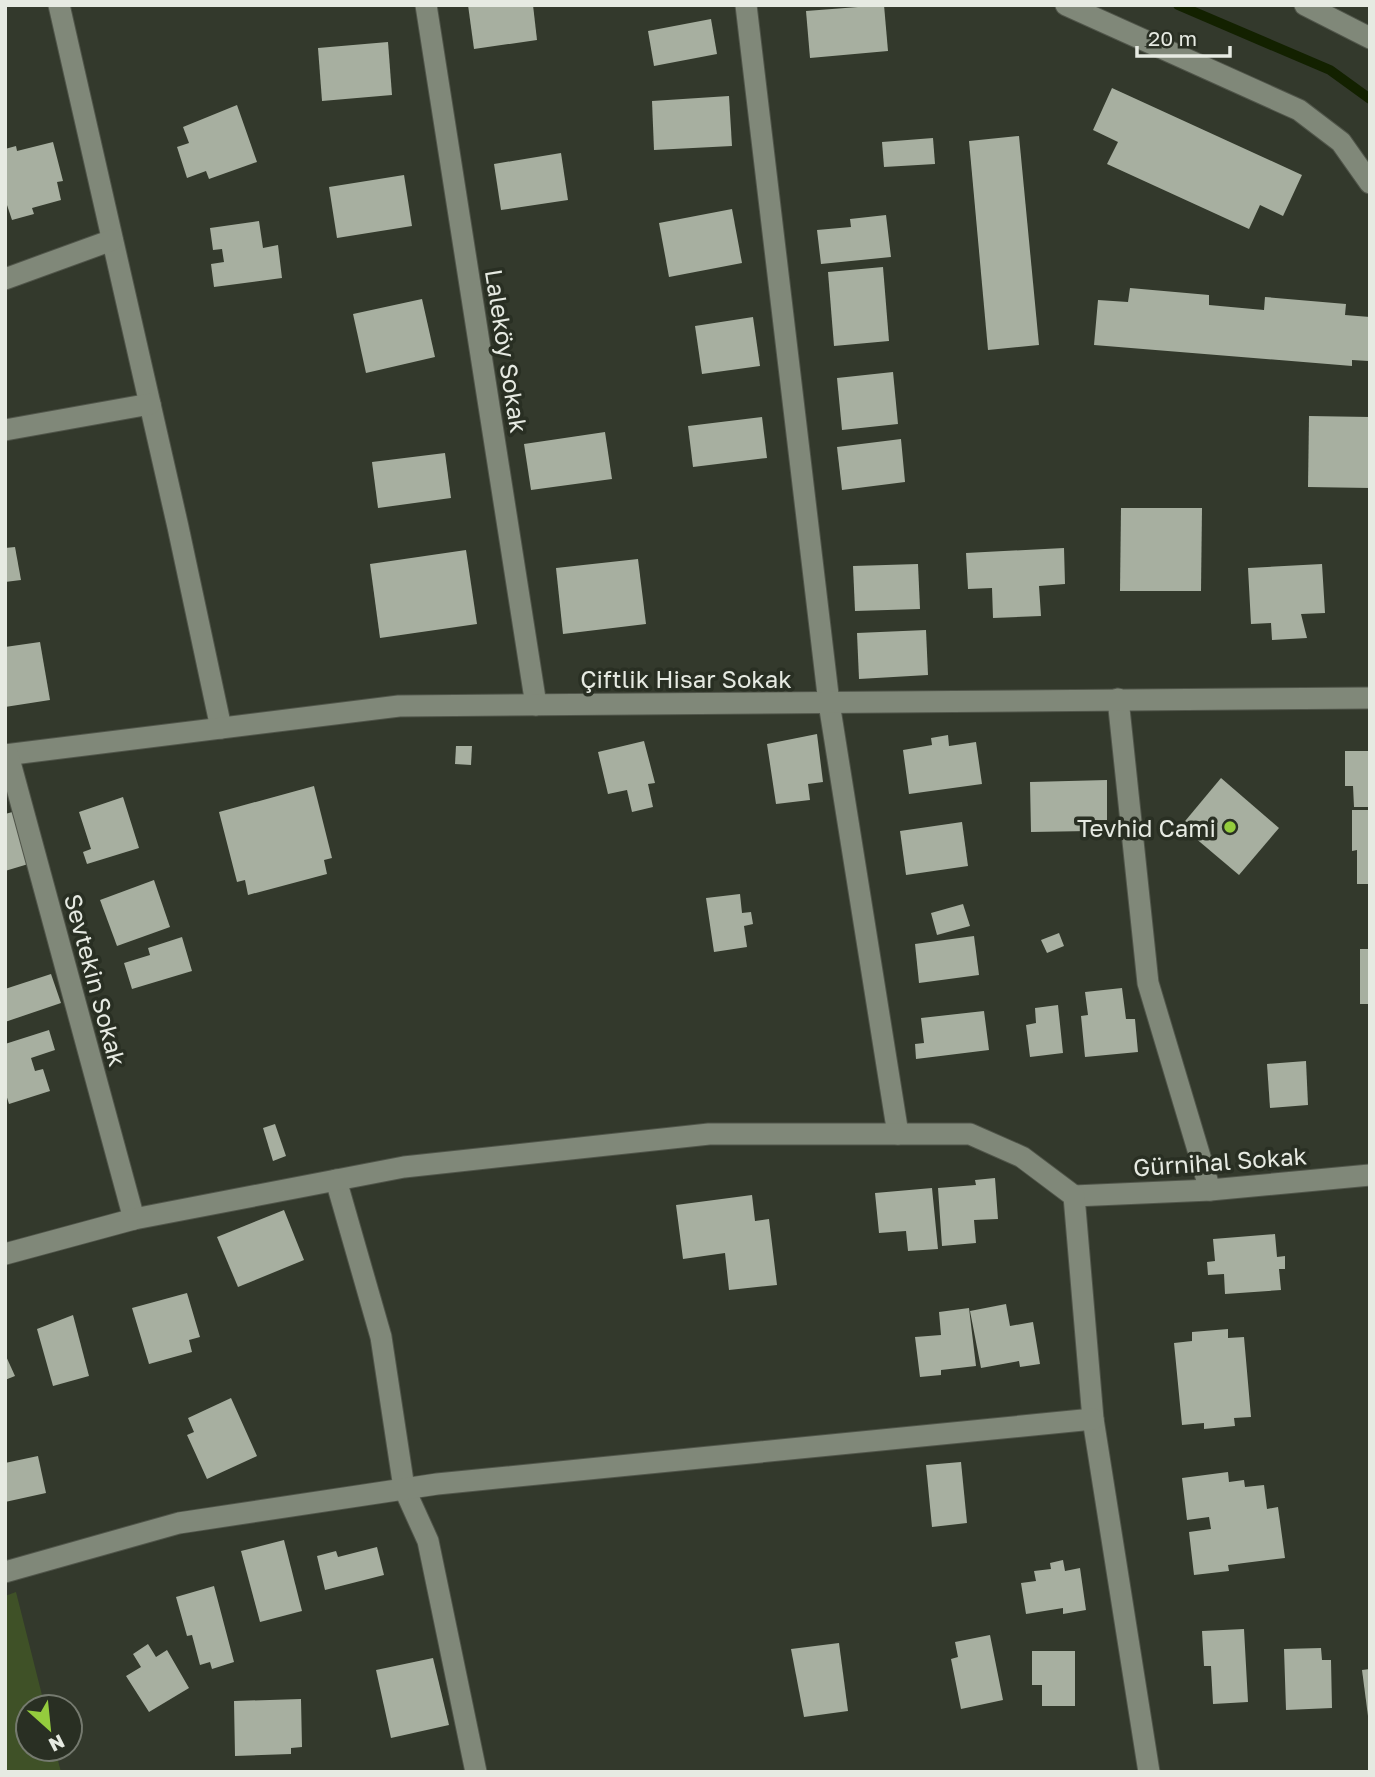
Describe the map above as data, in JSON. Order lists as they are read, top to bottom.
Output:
{
  "streets": {
    "street": [
      "Laleköy Sokak",
      "Çiftlik Hisar Sokak",
      "Sevtekin Sokak",
      "Gürnihal Sokak"
    ]
  },
  "crossings": [
    ["Laleköy Sokak", "Çiftlik Hisar Sokak"],
    ["Çiftlik Hisar Sokak", "Sevtekin Sokak"]
  ],
  "places": ["Tevhid Cami"],
  "scale_bar": "20 m",
  "north": "bottom right"
}
